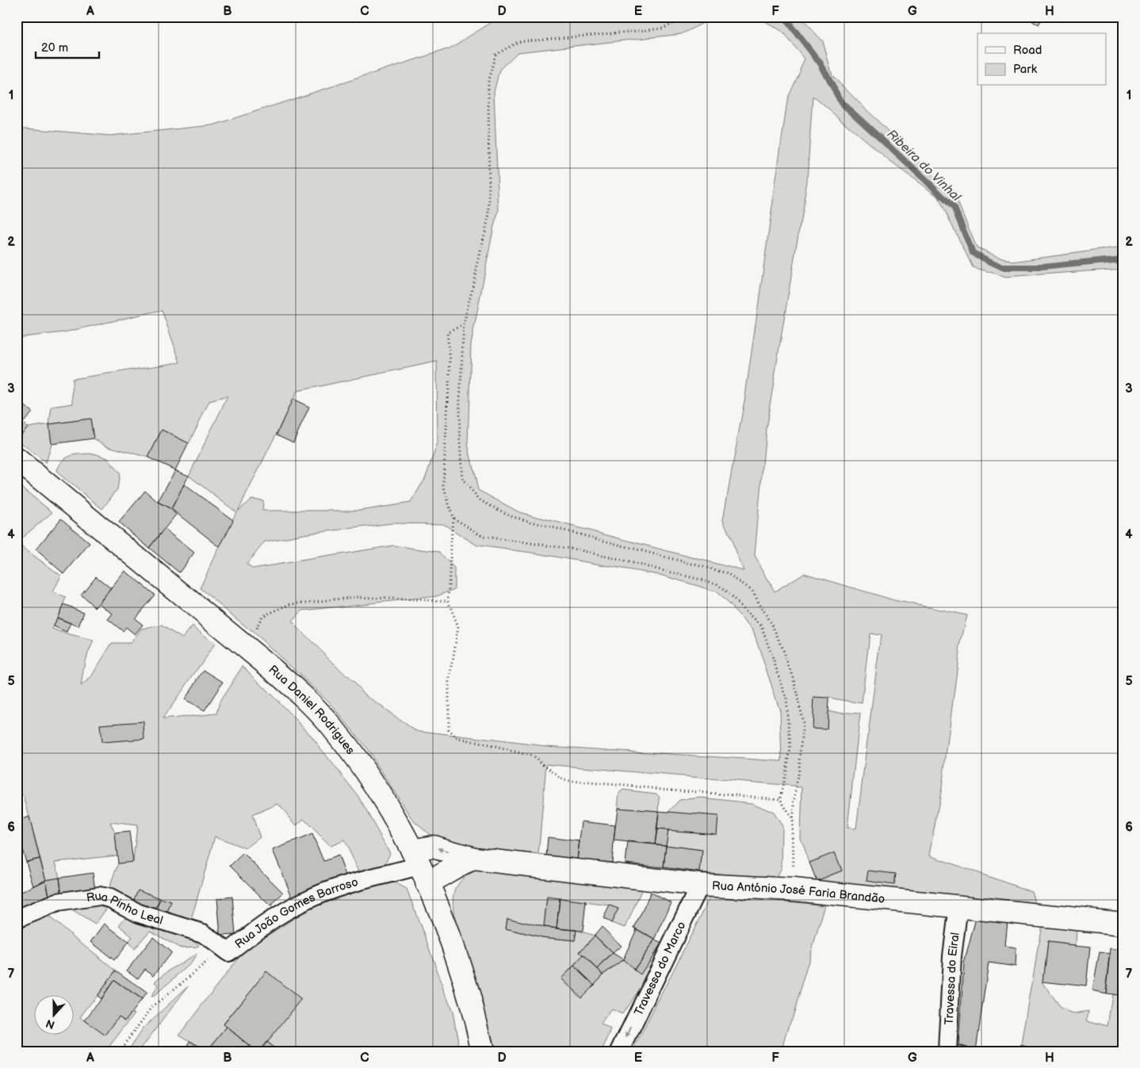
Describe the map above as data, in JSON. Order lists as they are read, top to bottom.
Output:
{
  "streets": {
    "street": [
      "Rua Daniel Rodrigues",
      "Rua António José Faria Brandão",
      "Rua Pinho Leal",
      "Rua João Gomes Barroso",
      "Travessa do Marco",
      "Travessa do Eiral"
    ]
  },
  "crossings": [
    ["Rua Daniel Rodrigues", "Rua António José Faria Brandão"],
    ["Rua Daniel Rodrigues", "Rua João Gomes Barroso"],
    ["Rua António José Faria Brandão", "Rua João Gomes Barroso"],
    ["Rua António José Faria Brandão", "Travessa do Marco"],
    ["Rua António José Faria Brandão", "Travessa do Eiral"],
    ["Rua Pinho Leal", "Rua João Gomes Barroso"]
  ],
  "one_way": ["Travessa do Marco"],
  "water": ["Ribeira do Vinhal"],
  "legend": ["Road", "Park"],
  "scale_bar": "20 m",
  "north": "bottom",
  "grid": {
    "columns": [
      "A",
      "B",
      "C",
      "D",
      "E",
      "F",
      "G",
      "H"
    ],
    "rows": [
      "1",
      "2",
      "3",
      "4",
      "5",
      "6",
      "7"
    ]
  }
}
